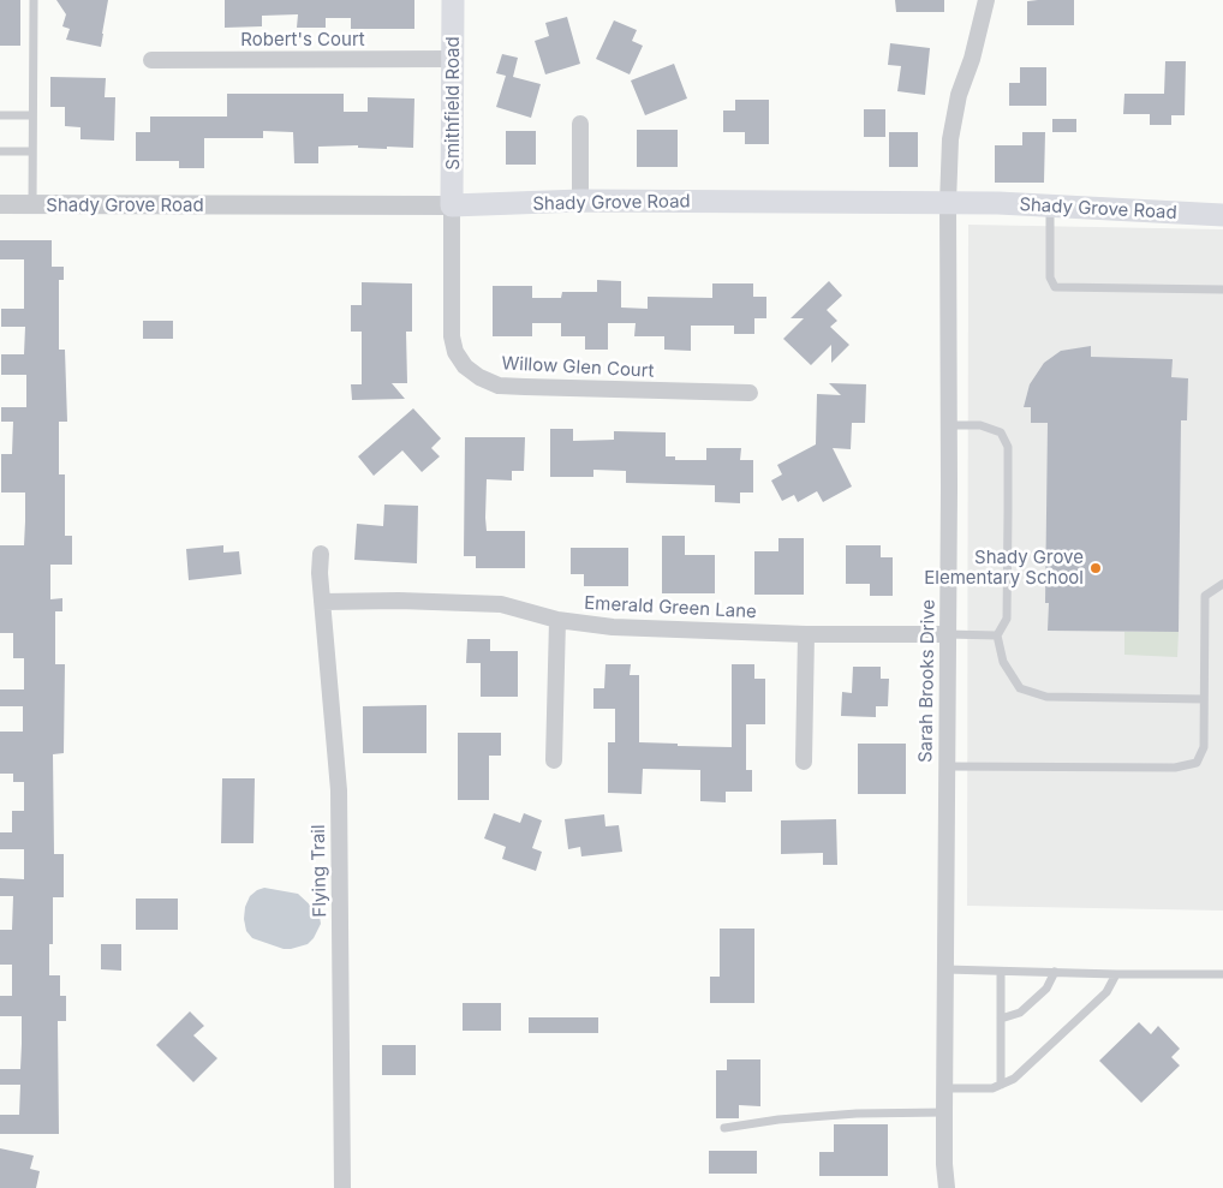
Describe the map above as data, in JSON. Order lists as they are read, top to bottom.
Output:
{
  "streets": {
    "main road": ["Smithfield Road", "Shady Grove Road"],
    "street": [
      "Robert's Court",
      "Willow Glen Court",
      "Emerald Green Lane",
      "Sarah Brooks Drive",
      "Flying Trail"
    ]
  },
  "crossings": [
    ["Robert's Court", "Smithfield Road"],
    ["Smithfield Road", "Shady Grove Road"],
    ["Smithfield Road", "Willow Glen Court"],
    ["Shady Grove Road", "Willow Glen Court"],
    ["Shady Grove Road", "Sarah Brooks Drive"],
    ["Emerald Green Lane", "Sarah Brooks Drive"],
    ["Emerald Green Lane", "Flying Trail"]
  ],
  "places": ["Shady Grove Elementary School"]
}
